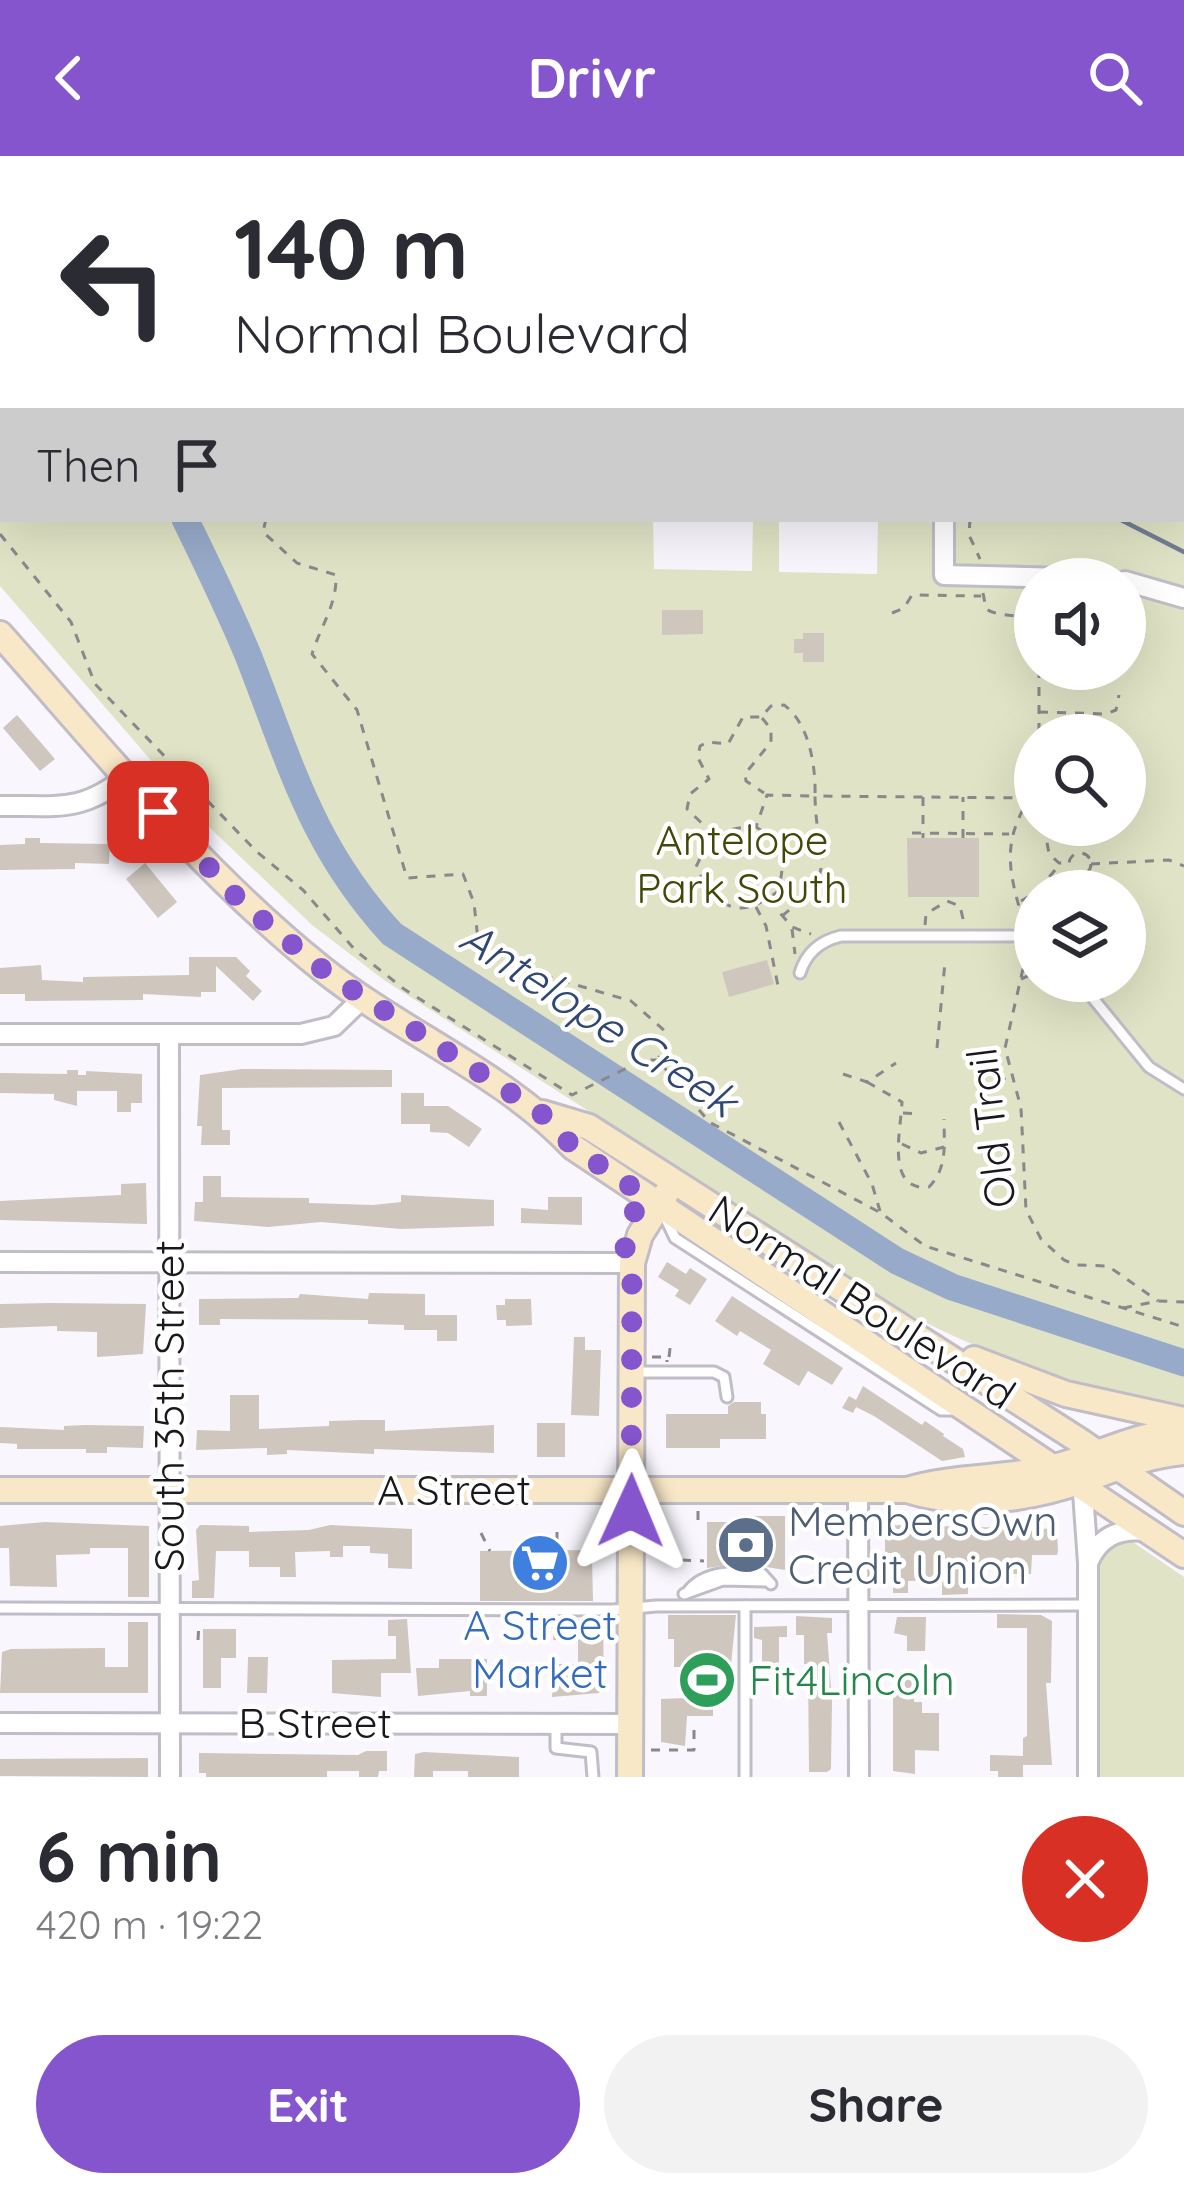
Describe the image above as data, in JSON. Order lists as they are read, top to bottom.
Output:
{
  "streets": {
    "main road": ["Normal Boulevard", "A Street"],
    "street": ["South 35th Street", "B Street"],
    "path": ["Old Trail"]
  },
  "crossings": [
    ["Normal Boulevard", "A Street"],
    ["South 35th Street", "A Street"],
    ["South 35th Street", "B Street"]
  ],
  "water": ["Antelope Creek"],
  "parks": ["Antelope Park South"],
  "places": {
    "bank": ["MembersOwn Credit Union"],
    "supermarket": ["A Street Market"],
    "sports": ["Fit4Lincoln"]
  },
  "page": {
    "header": "Drivr",
    "turn": ["140 m", "Normal Boulevard"],
    "then": "Then",
    "heading": ["6 min", "420 m · 19:22"],
    "buttons": ["Exit", "Share"]
  }
}
